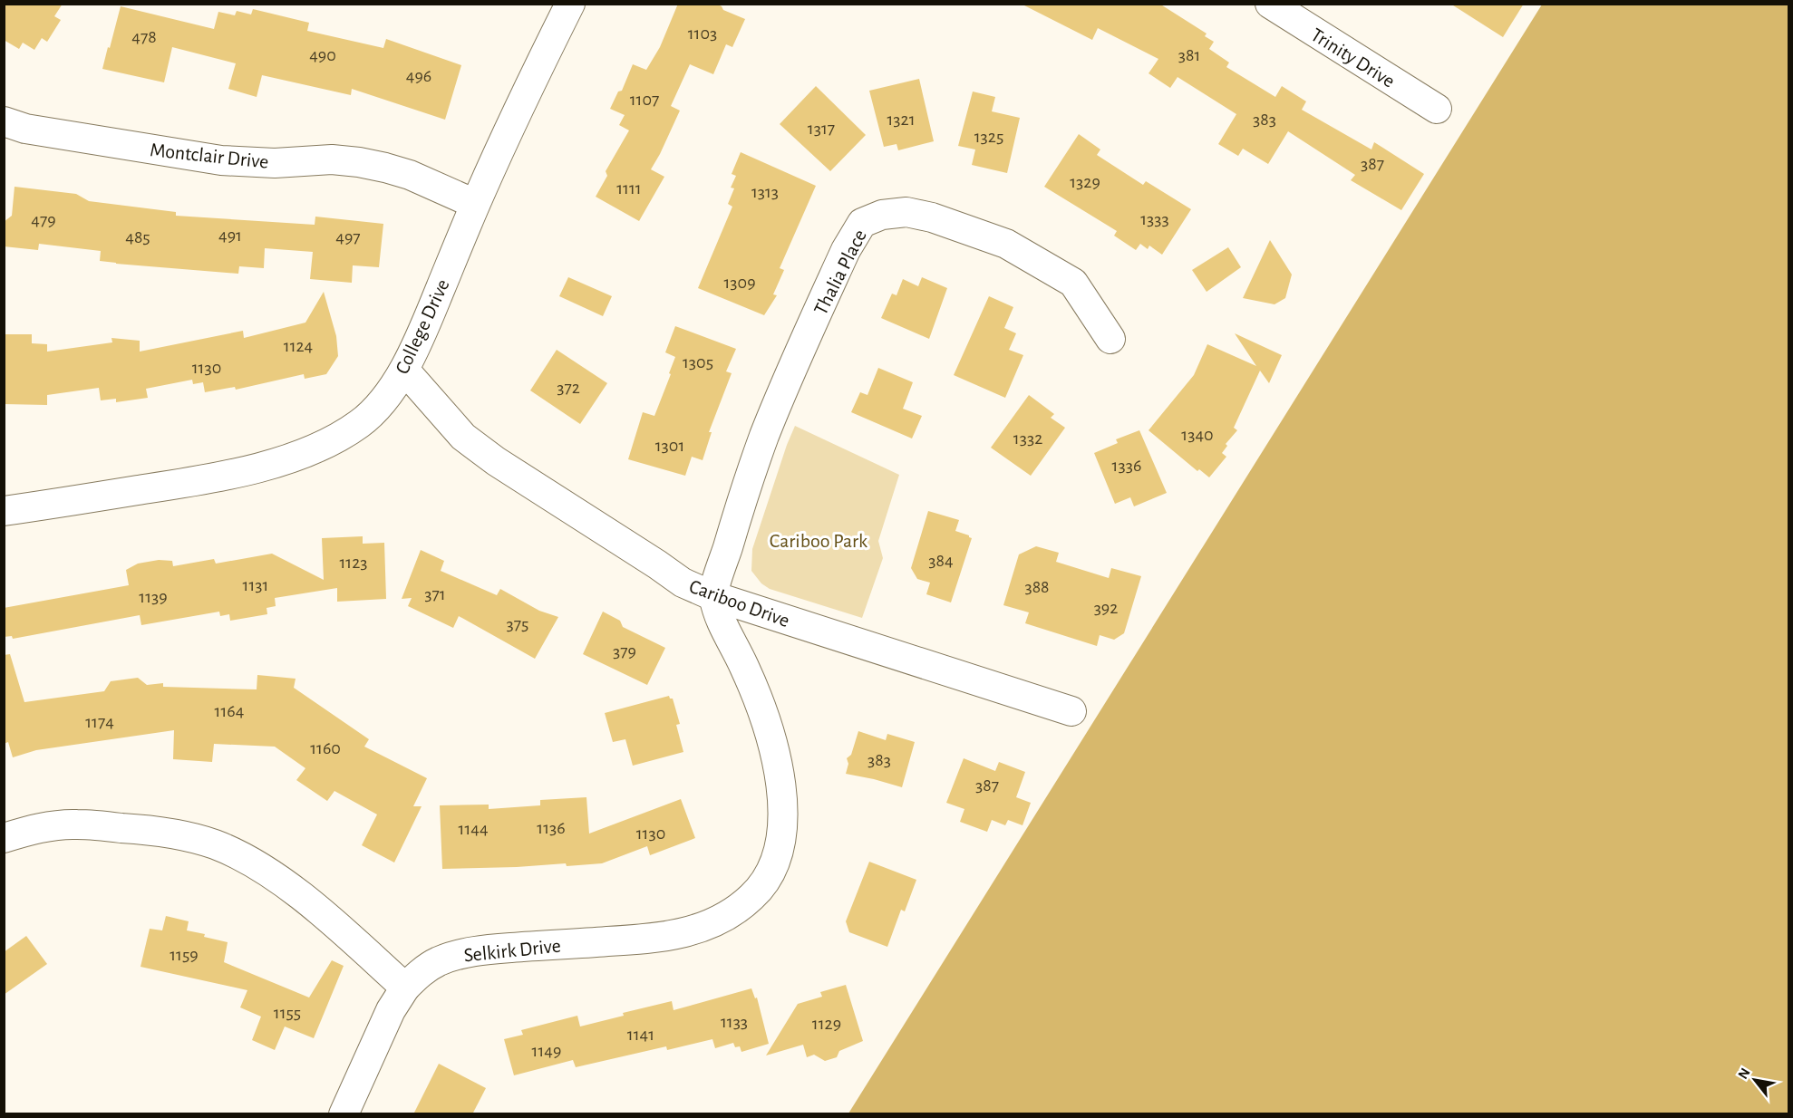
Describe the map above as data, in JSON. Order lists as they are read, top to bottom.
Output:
{
  "streets": {
    "street": [
      "Trinity Drive",
      "Montclair Drive",
      "Thalia Place",
      "College Drive",
      "Cariboo Drive",
      "Selkirk Drive"
    ]
  },
  "crossings": [
    ["Montclair Drive", "College Drive"],
    ["Thalia Place", "Cariboo Drive"],
    ["Thalia Place", "Selkirk Drive"],
    ["College Drive", "Cariboo Drive"],
    ["Cariboo Drive", "Selkirk Drive"]
  ],
  "parks": ["Cariboo Park"],
  "house_numbers": [
    "1103",
    "478",
    "490",
    "381",
    "496",
    "1107",
    "1321",
    "383",
    "1317",
    "1325",
    "387",
    "1329",
    "1111",
    "1313",
    "1333",
    "479",
    "491",
    "485",
    "497",
    "1309",
    "1124",
    "1305",
    "1130",
    "372",
    "1340",
    "1332",
    "1301",
    "1336",
    "384",
    "1123",
    "1131",
    "388",
    "371",
    "1139",
    "392",
    "375",
    "379",
    "1164",
    "1174",
    "1160",
    "383",
    "387",
    "1136",
    "1144",
    "1130",
    "1159",
    "1155",
    "1133",
    "1129",
    "1141",
    "1149"
  ],
  "north": "top left"
}
